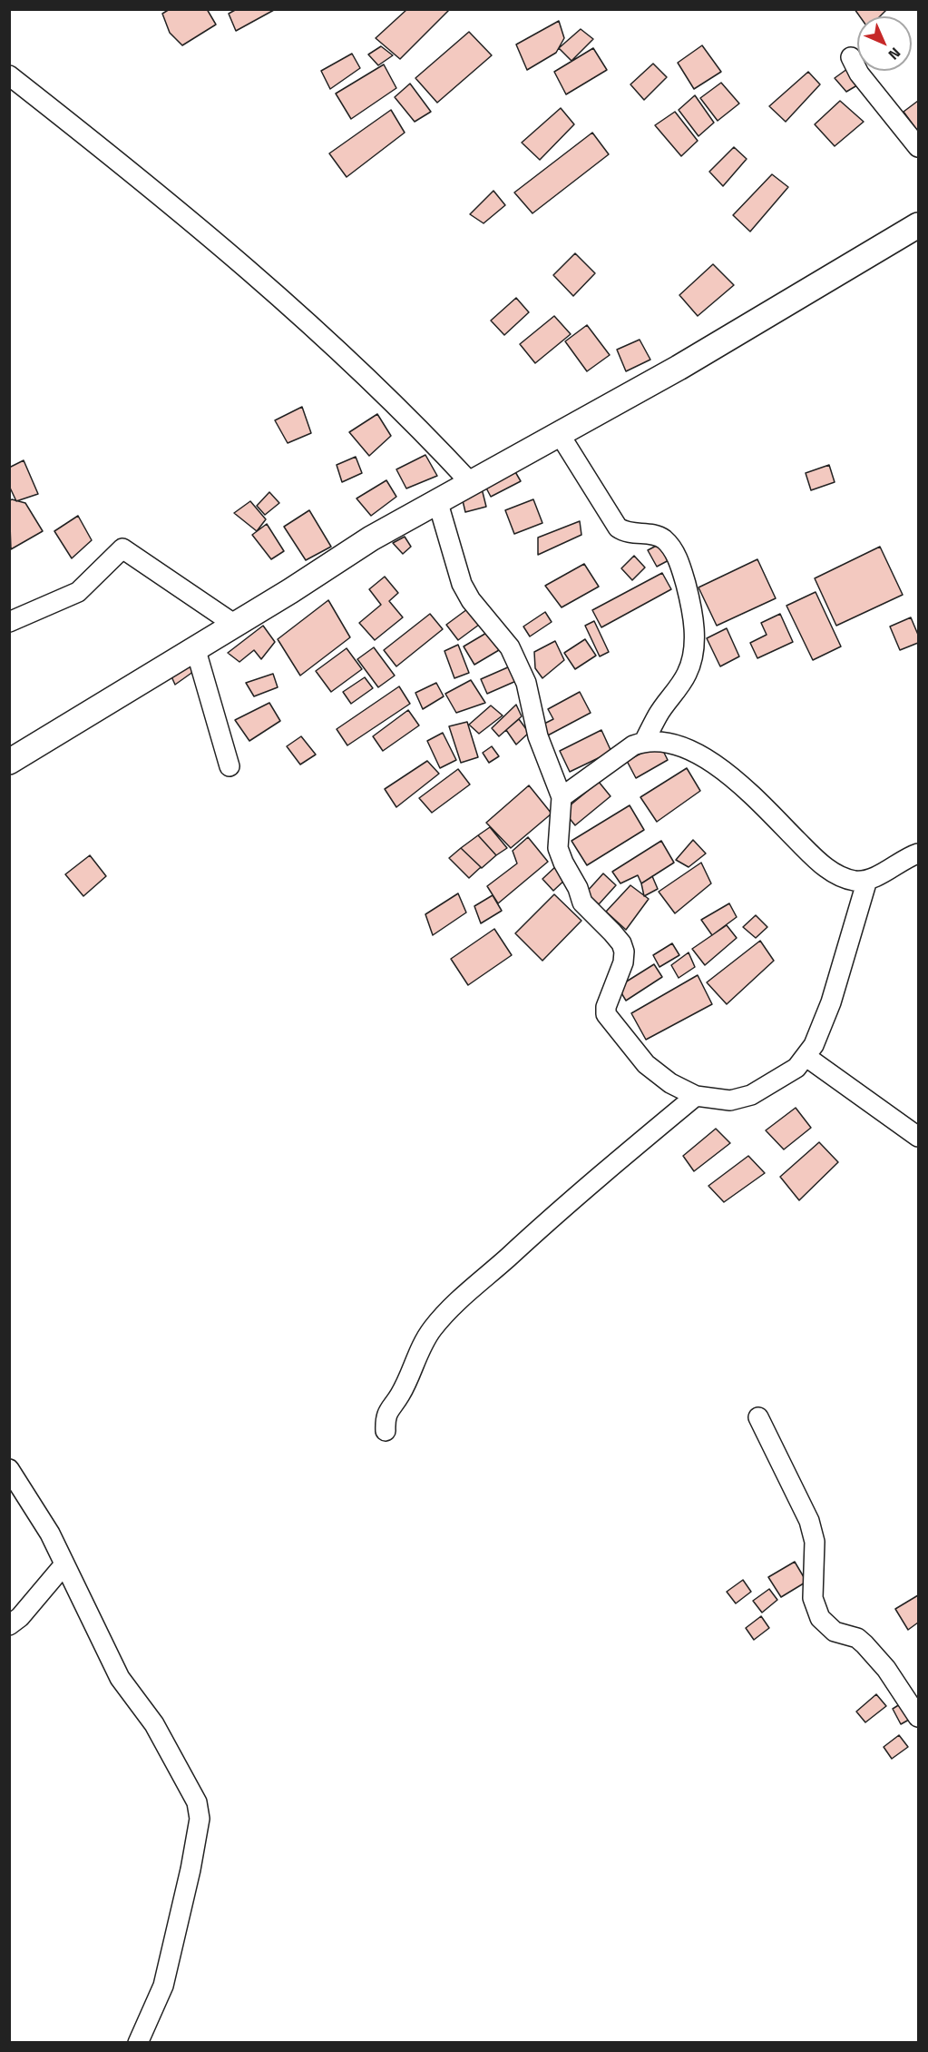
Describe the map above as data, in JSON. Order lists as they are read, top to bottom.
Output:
{
  "north": "bottom right"
}
